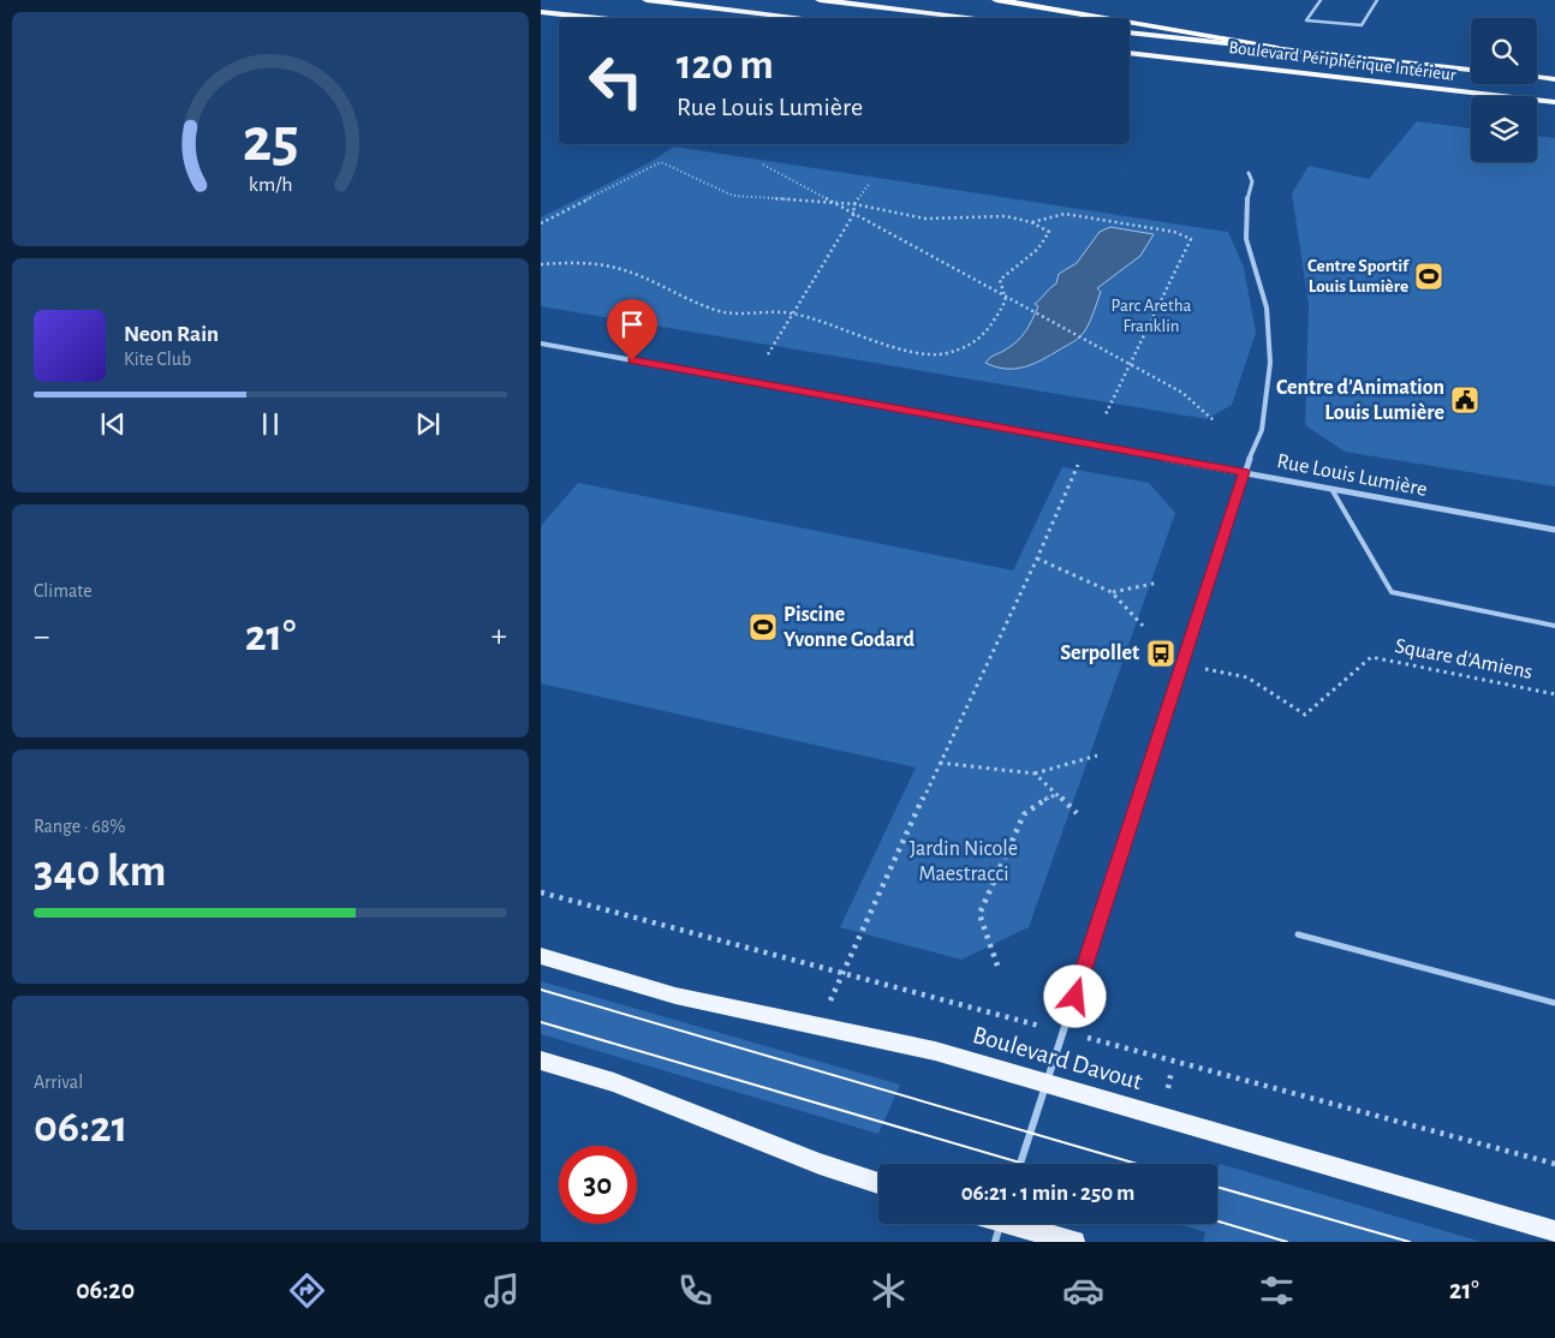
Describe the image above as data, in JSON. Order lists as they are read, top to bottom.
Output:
{
  "streets": {
    "highway": ["Boulevard Périphérique Intérieur"],
    "main road": ["Boulevard Davout"],
    "street": ["Rue Louis Lumière"],
    "path": ["Square d'Amiens"]
  },
  "parks": ["Parc Aretha Franklin", "Jardin Nicole Maestracci"],
  "places": {
    "sports": ["Centre Sportif Louis Lumière", "Piscine Yvonne Godard"],
    "public building": ["Centre d’Animation Louis Lumière"],
    "bus stop": ["Serpollet"]
  },
  "page": {
    "turn": ["120 m", "Rue Louis Lumière"],
    "song": ["Neon Rain", "Kite Club"],
    "tile": [
      "Climate",
      ["Range · 68%", "340 km"],
      ["Arrival", "06:21"]
    ],
    "heat": ["−", "21°", "+"],
    "limit": "30",
    "trip": "06:21 · 1 min · 250 m",
    "tabs": ["06:20", "21°"],
    "gauge": ["25", "km/h"]
  }
}
